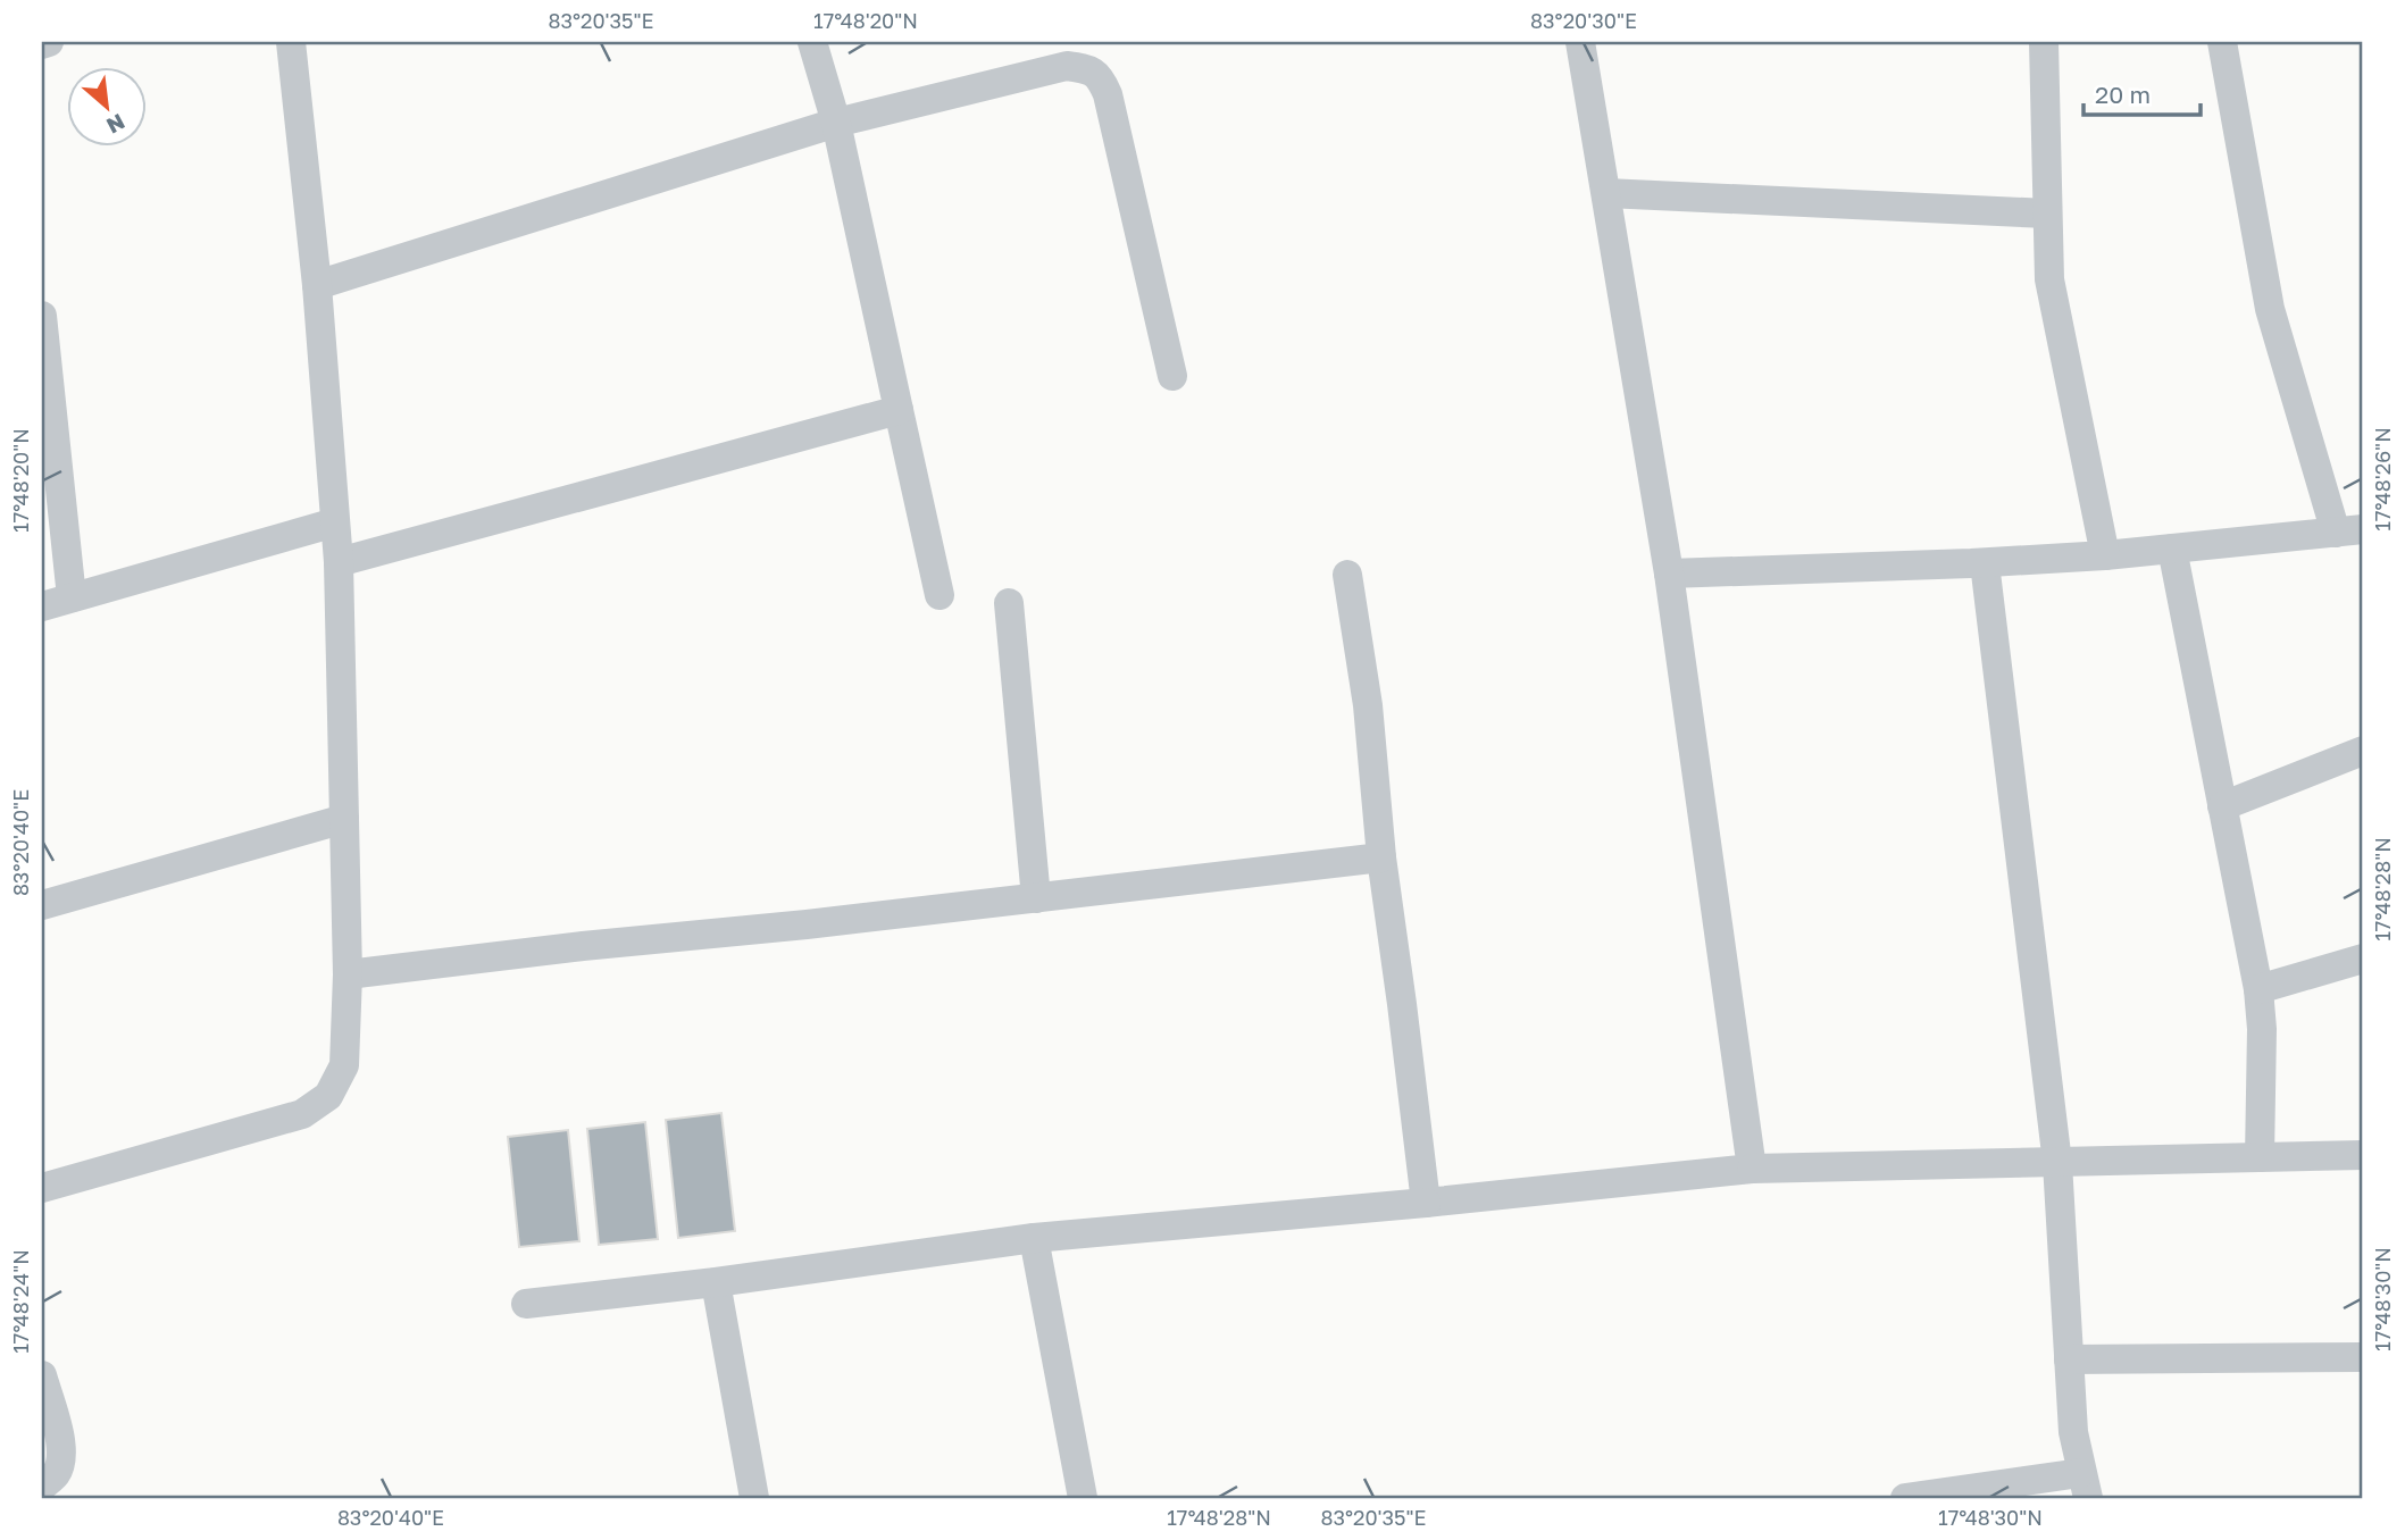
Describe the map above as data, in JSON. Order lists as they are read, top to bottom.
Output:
{
  "scale_bar": "20 m",
  "north": "bottom right",
  "coordinates": [
    "83°20'35\"E",
    "17°48'20\"N",
    "83°20'30\"E",
    "17°48'26\"N",
    "83°20'40\"E",
    "17°48'28\"N",
    "17°48'30\"N",
    "17°48'24\"N"
  ]
}
